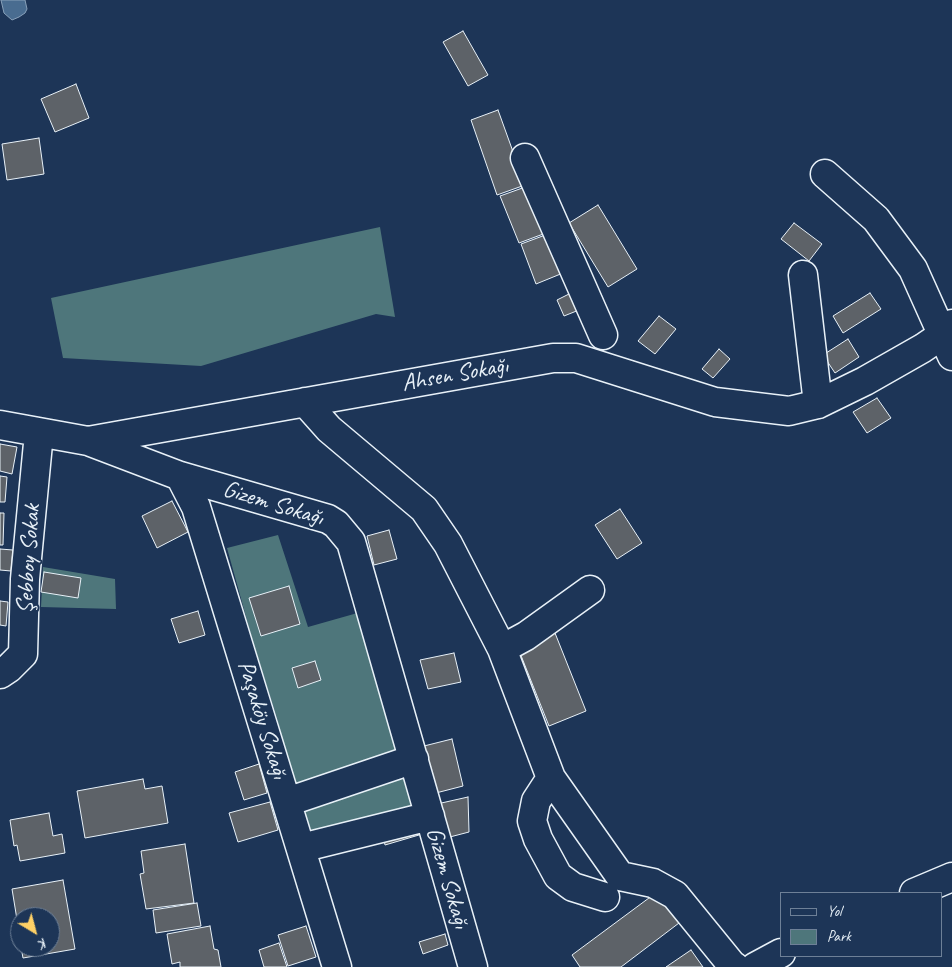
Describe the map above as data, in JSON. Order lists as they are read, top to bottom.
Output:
{
  "streets": {
    "street": [
      "Ahsen Sokağı",
      "Gizem Sokağı",
      "Şebboy Sokak",
      "Paşaköy Sokağı"
    ]
  },
  "crossings": [
    ["Ahsen Sokağı", "Gizem Sokağı"],
    ["Gizem Sokağı", "Paşaköy Sokağı"]
  ],
  "legend": ["Yol", "Park"],
  "north": "bottom right"
}
